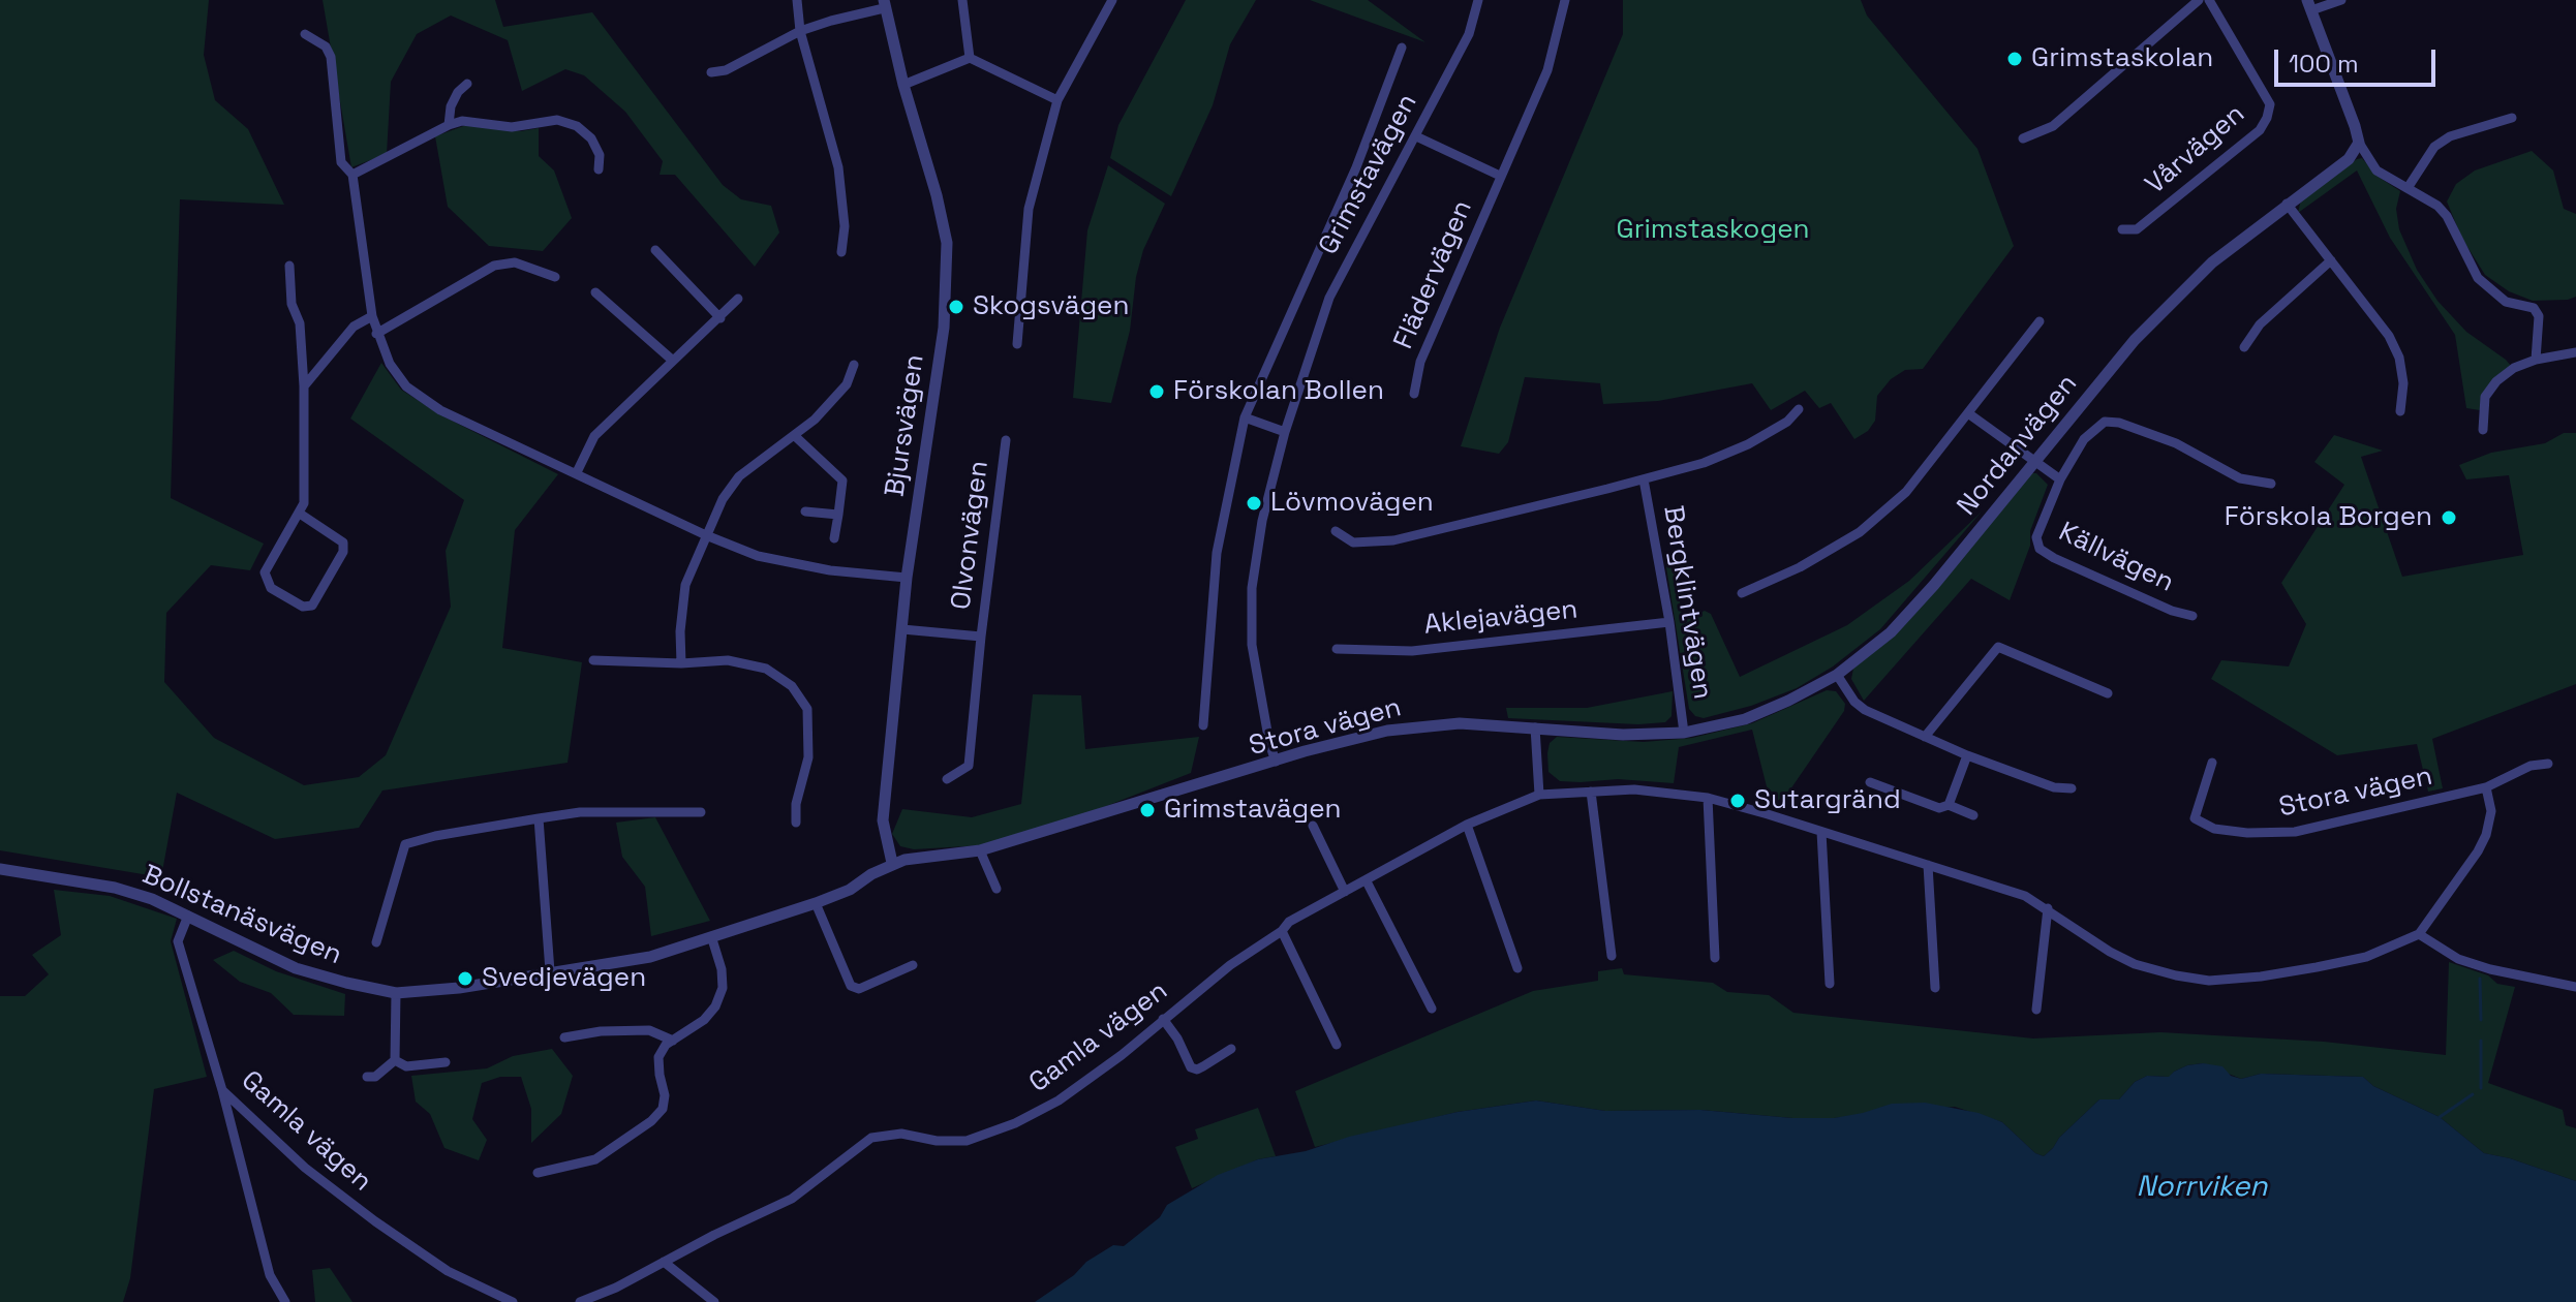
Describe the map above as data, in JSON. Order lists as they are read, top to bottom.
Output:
{
  "streets": {
    "street": [
      "Vårvägen",
      "Grimstavägen",
      "Flädervägen",
      "Bjursvägen",
      "Nordanvägen",
      "Olvonvägen",
      "Källvägen",
      "Bergklintvägen",
      "Aklejavägen",
      "Stora vägen",
      "Bollstanäsvägen",
      "Gamla vägen"
    ]
  },
  "crossings": [
    ["Grimstavägen", "Flädervägen"],
    ["Grimstavägen", "Stora vägen"],
    ["Bjursvägen", "Olvonvägen"],
    ["Bjursvägen", "Stora vägen"],
    ["Bjursvägen", "Bollstanäsvägen"],
    ["Nordanvägen", "Källvägen"],
    ["Nordanvägen", "Bergklintvägen"],
    ["Nordanvägen", "Stora vägen"],
    ["Bergklintvägen", "Aklejavägen"],
    ["Stora vägen", "Bollstanäsvägen"],
    ["Bollstanäsvägen", "Gamla vägen"]
  ],
  "water": ["Norrviken"],
  "parks": ["Grimstaskogen"],
  "places": [
    "Grimstaskolan",
    "Skogsvägen",
    "Förskolan Bollen",
    "Lövmovägen",
    "Förskola Borgen",
    "Sutargränd",
    "Grimstavägen",
    "Svedjevägen"
  ],
  "scale_bar": "100 m"
}
